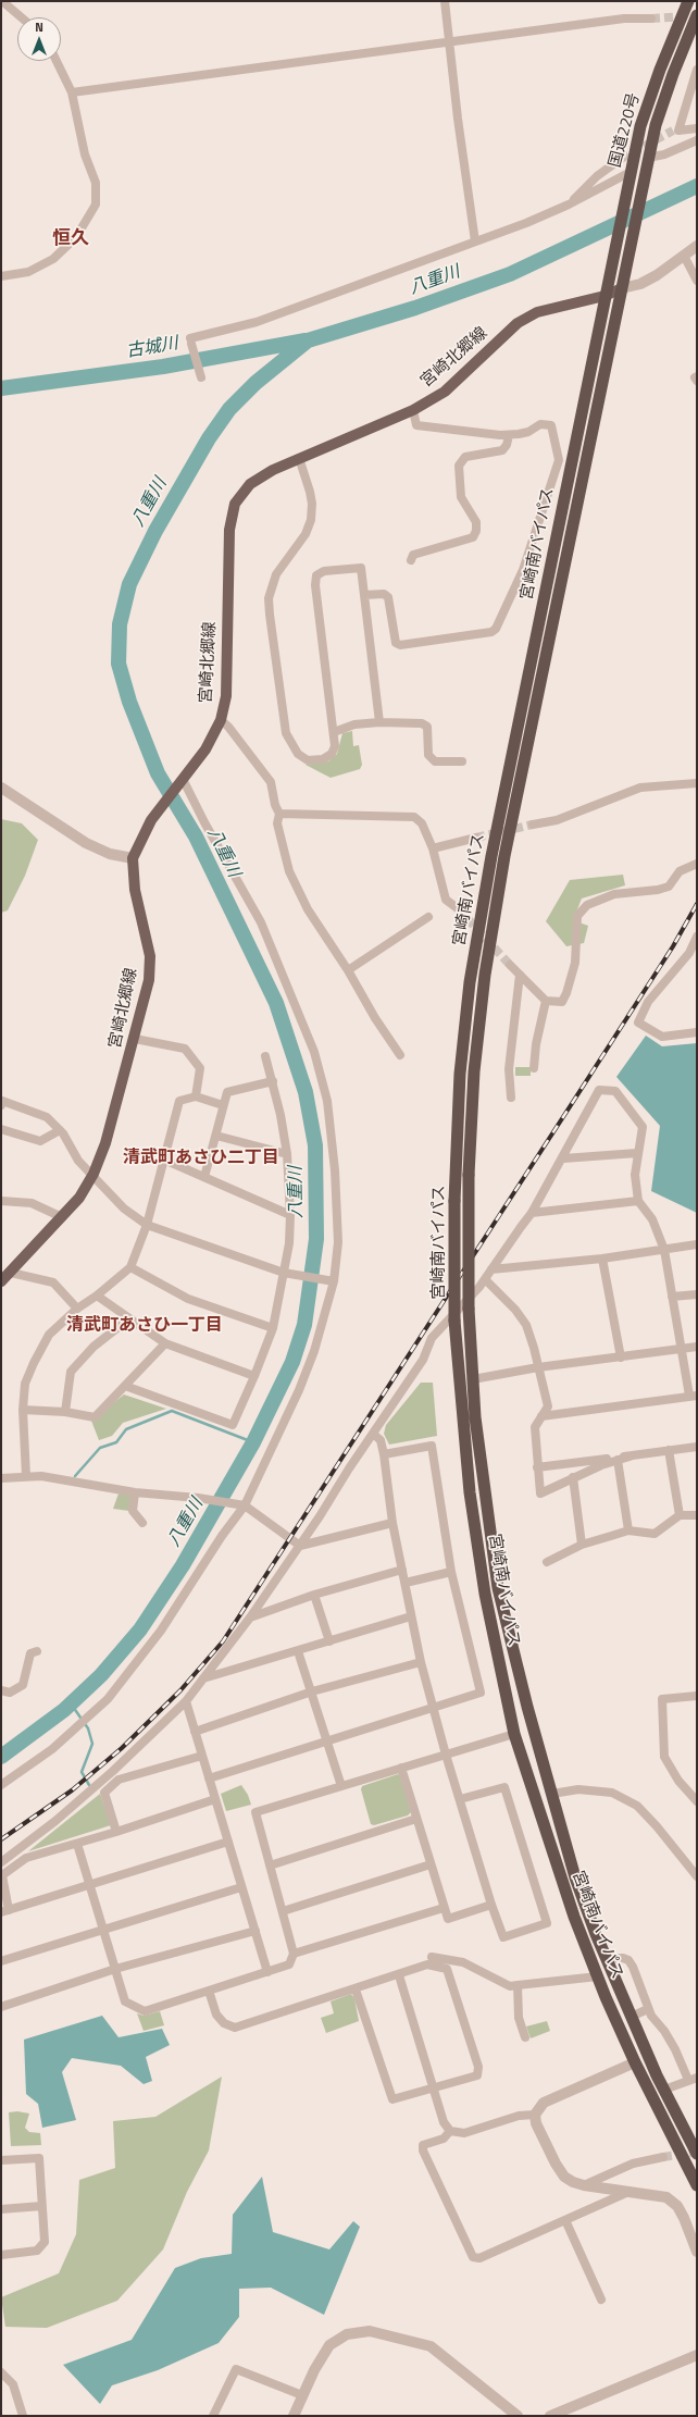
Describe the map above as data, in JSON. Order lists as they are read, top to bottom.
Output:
{
  "streets": {
    "highway": ["国道220号", "宮崎南バイパス"],
    "main road": ["宮崎北郷線"]
  },
  "crossings": [
    ["国道220号", "宮崎南バイパス"],
    ["宮崎北郷線", "宮崎南バイパス"]
  ],
  "districts": ["恒久", "清武町あさひ二丁目", "清武町あさひ一丁目"],
  "water": ["八重川", "古城川"],
  "north": "top"
}
